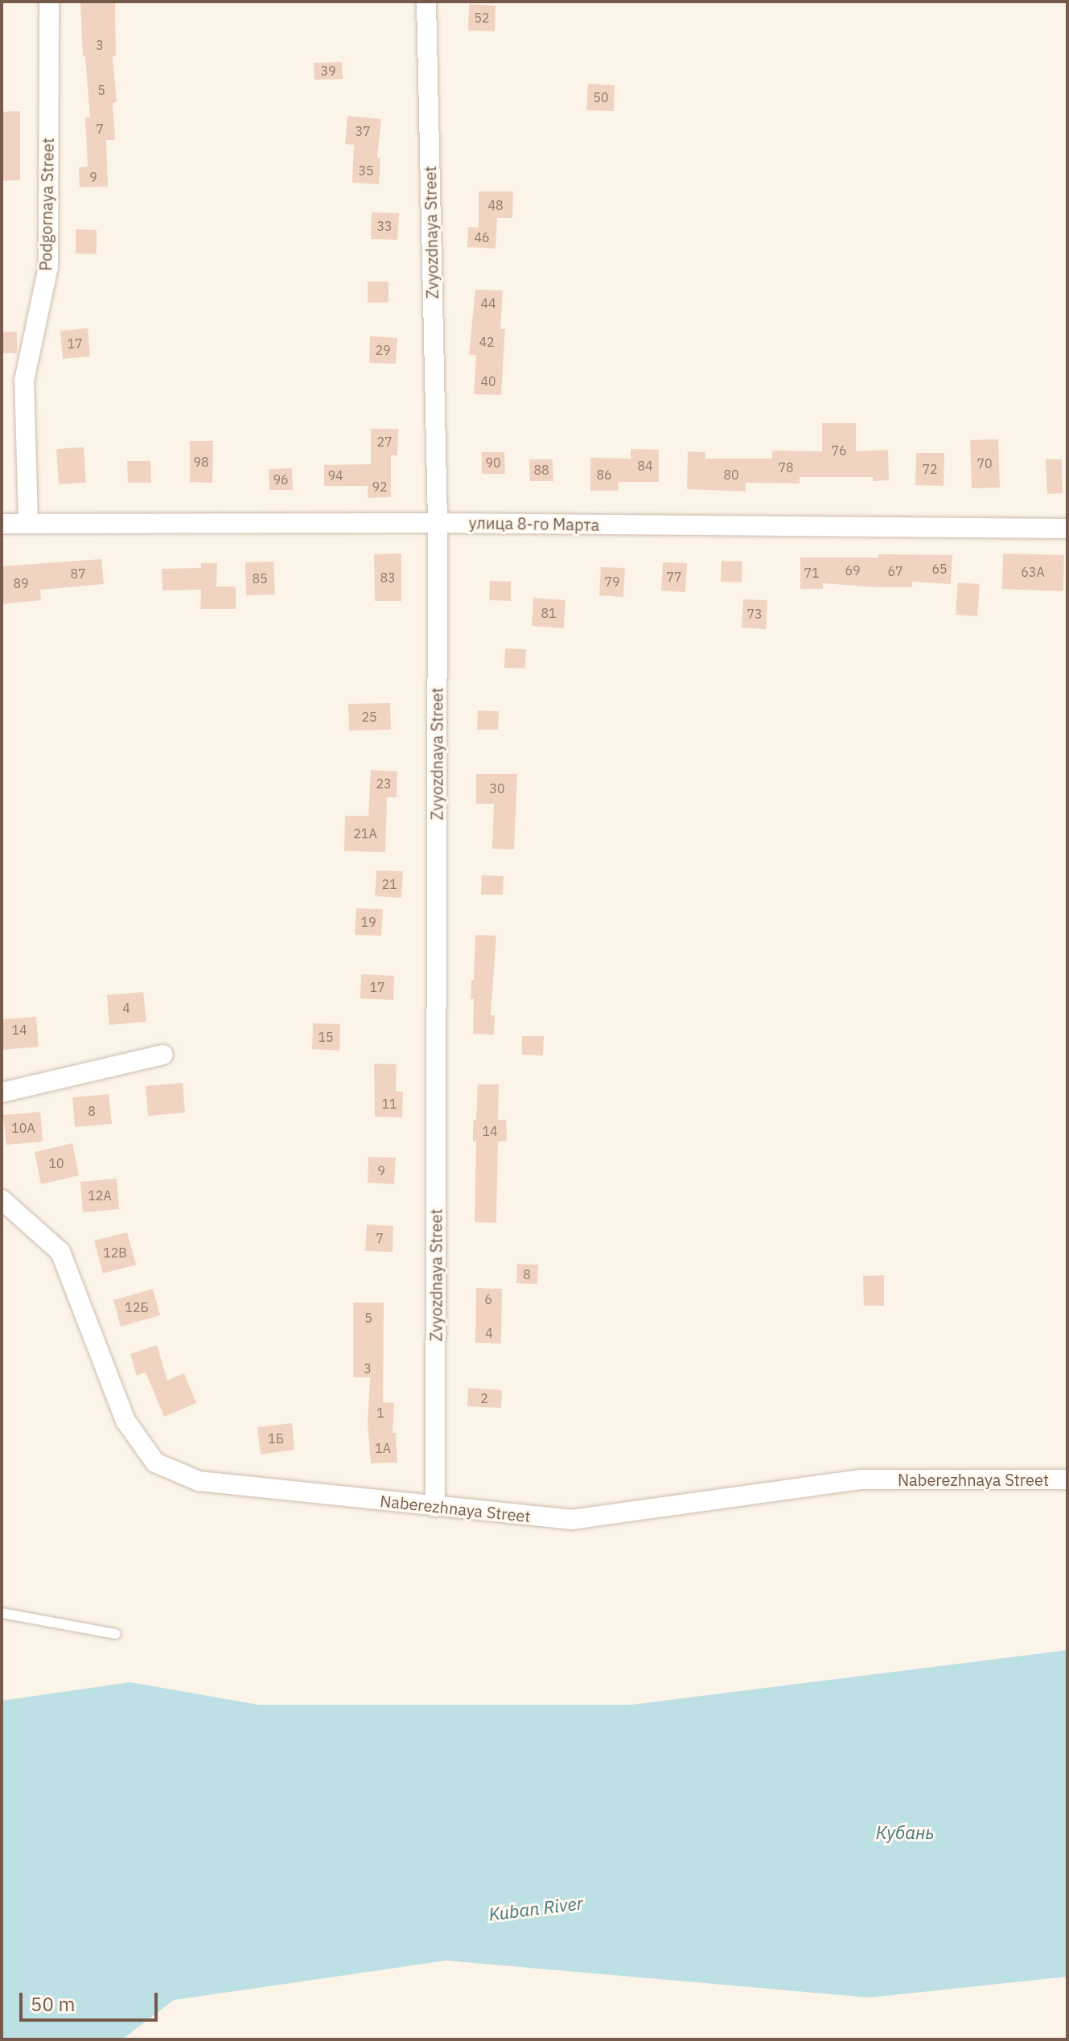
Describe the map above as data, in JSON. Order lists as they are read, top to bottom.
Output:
{
  "streets": {
    "street": [
      "Podgornaya Street",
      "Zvyozdnaya Street",
      "улица 8-го Марта",
      "Naberezhnaya Street"
    ]
  },
  "crossings": [
    ["Podgornaya Street", "улица 8-го Марта"],
    ["Zvyozdnaya Street", "улица 8-го Марта"],
    ["Zvyozdnaya Street", "Naberezhnaya Street"]
  ],
  "water": ["Кубань", "Kuban River"],
  "house_numbers": [
    "52",
    "3",
    "39",
    "5",
    "50",
    "7",
    "37",
    "35",
    "9",
    "48",
    "33",
    "46",
    "44",
    "42",
    "17",
    "29",
    "40",
    "27",
    "76",
    "98",
    "90",
    "70",
    "84",
    "78",
    "72",
    "88",
    "86",
    "80",
    "94",
    "96",
    "92",
    "65",
    "69",
    "67",
    "63А",
    "71",
    "87",
    "77",
    "83",
    "85",
    "79",
    "89",
    "81",
    "73",
    "25",
    "23",
    "30",
    "21А",
    "21",
    "19",
    "17",
    "4",
    "14",
    "15",
    "11",
    "8",
    "10А",
    "14",
    "10",
    "9",
    "12А",
    "7",
    "12В",
    "8",
    "6",
    "12Б",
    "5",
    "4",
    "3",
    "2",
    "1",
    "1Б",
    "1А"
  ],
  "scale_bar": "50 m"
}
